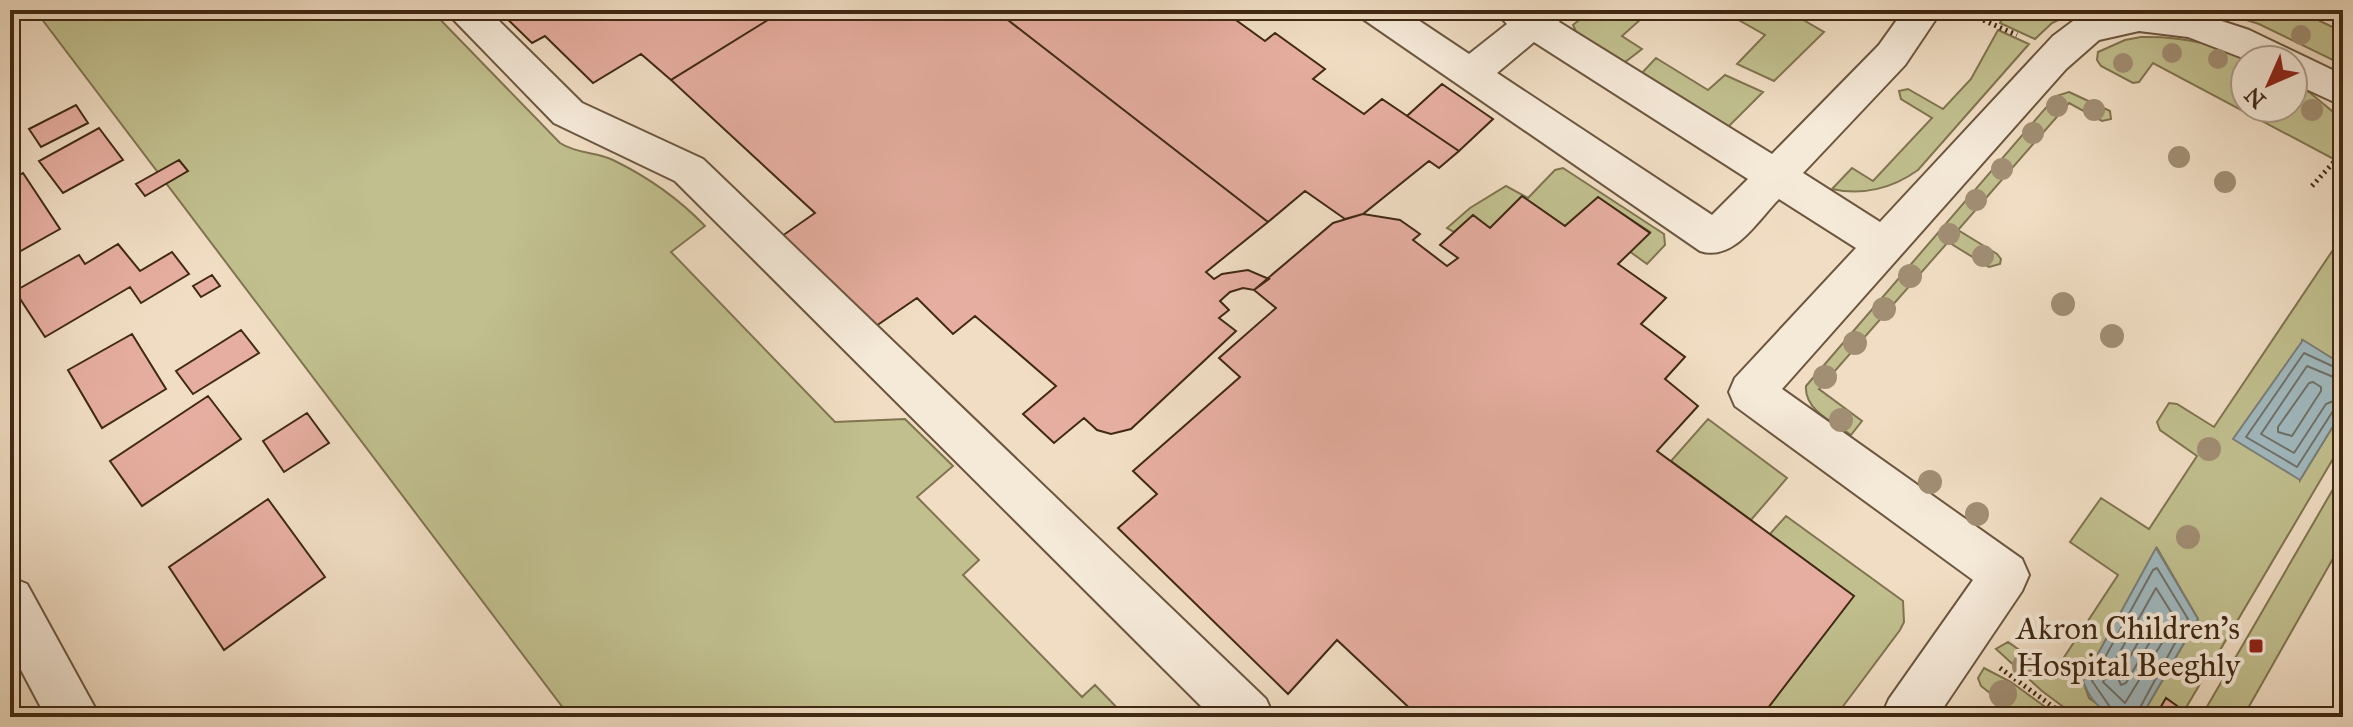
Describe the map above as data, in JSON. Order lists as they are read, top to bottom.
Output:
{
  "places": {
    "transit": ["Akron Children's Hospital Beeghly"]
  },
  "north": "bottom left"
}
